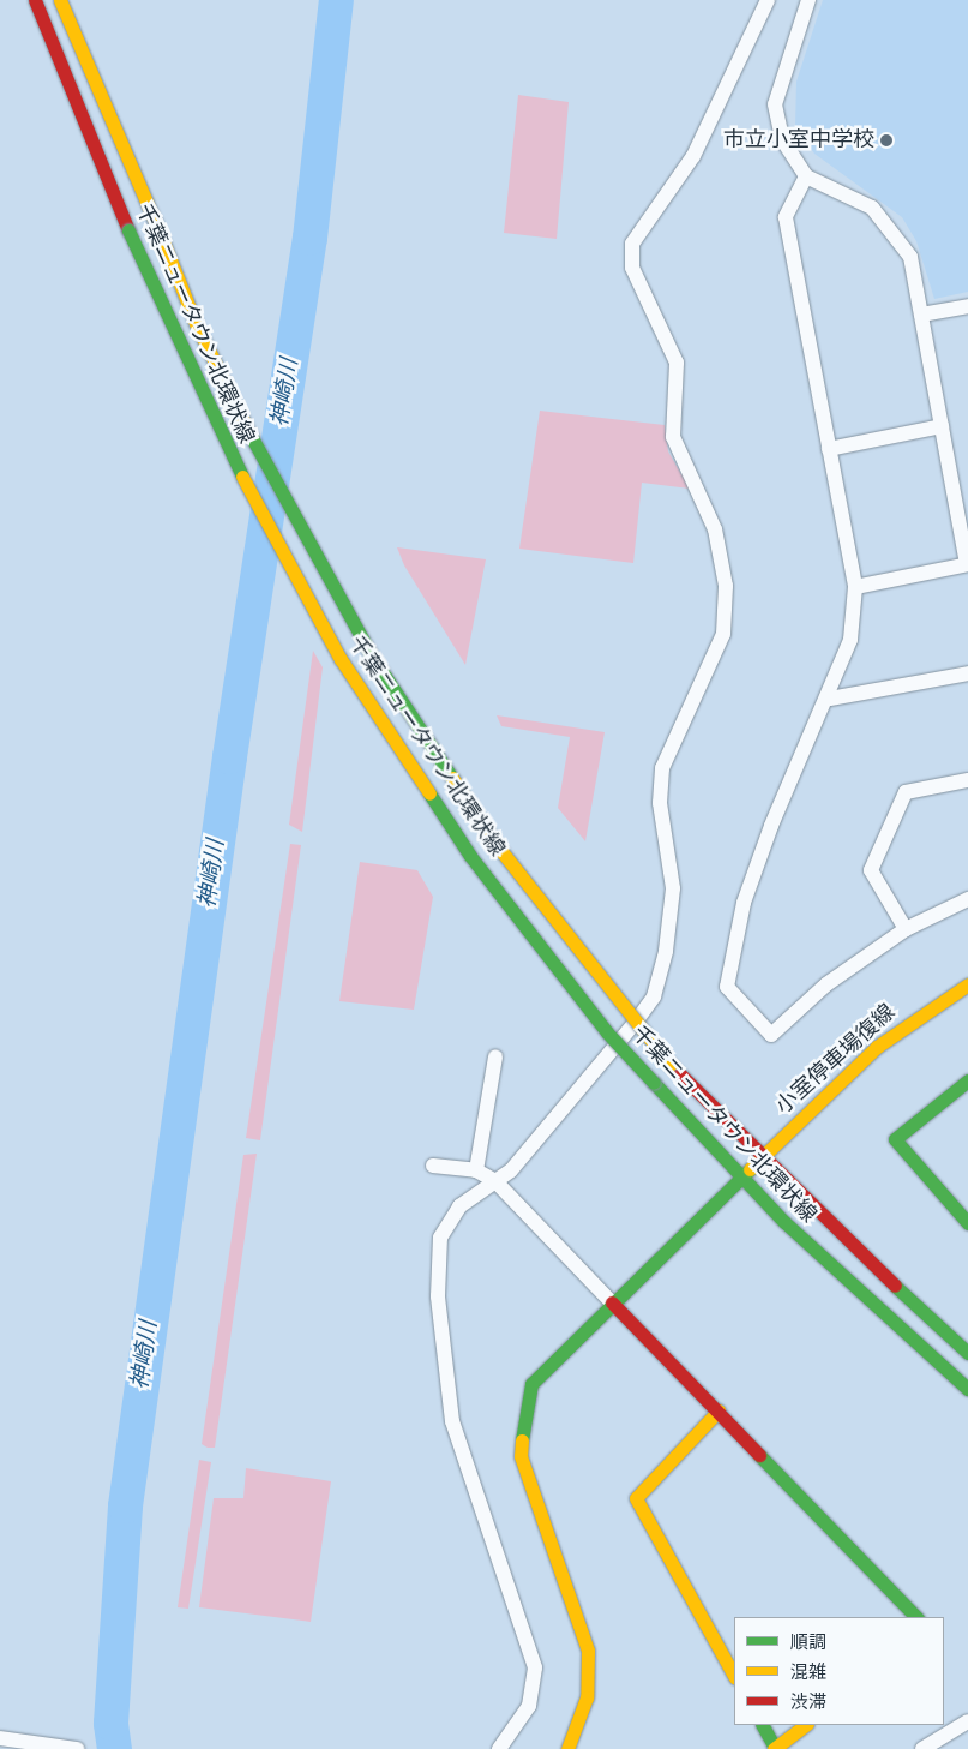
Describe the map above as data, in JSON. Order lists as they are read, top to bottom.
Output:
{
  "streets": {
    "main road": ["千葉ニュータウン北環状線", "小室停車場復線"]
  },
  "crossings": [
    ["千葉ニュータウン北環状線", "小室停車場復線"]
  ],
  "water": ["神崎川"],
  "places": ["市立小室中学校"],
  "legend": ["順調", "混雑", "渋滞"]
}
